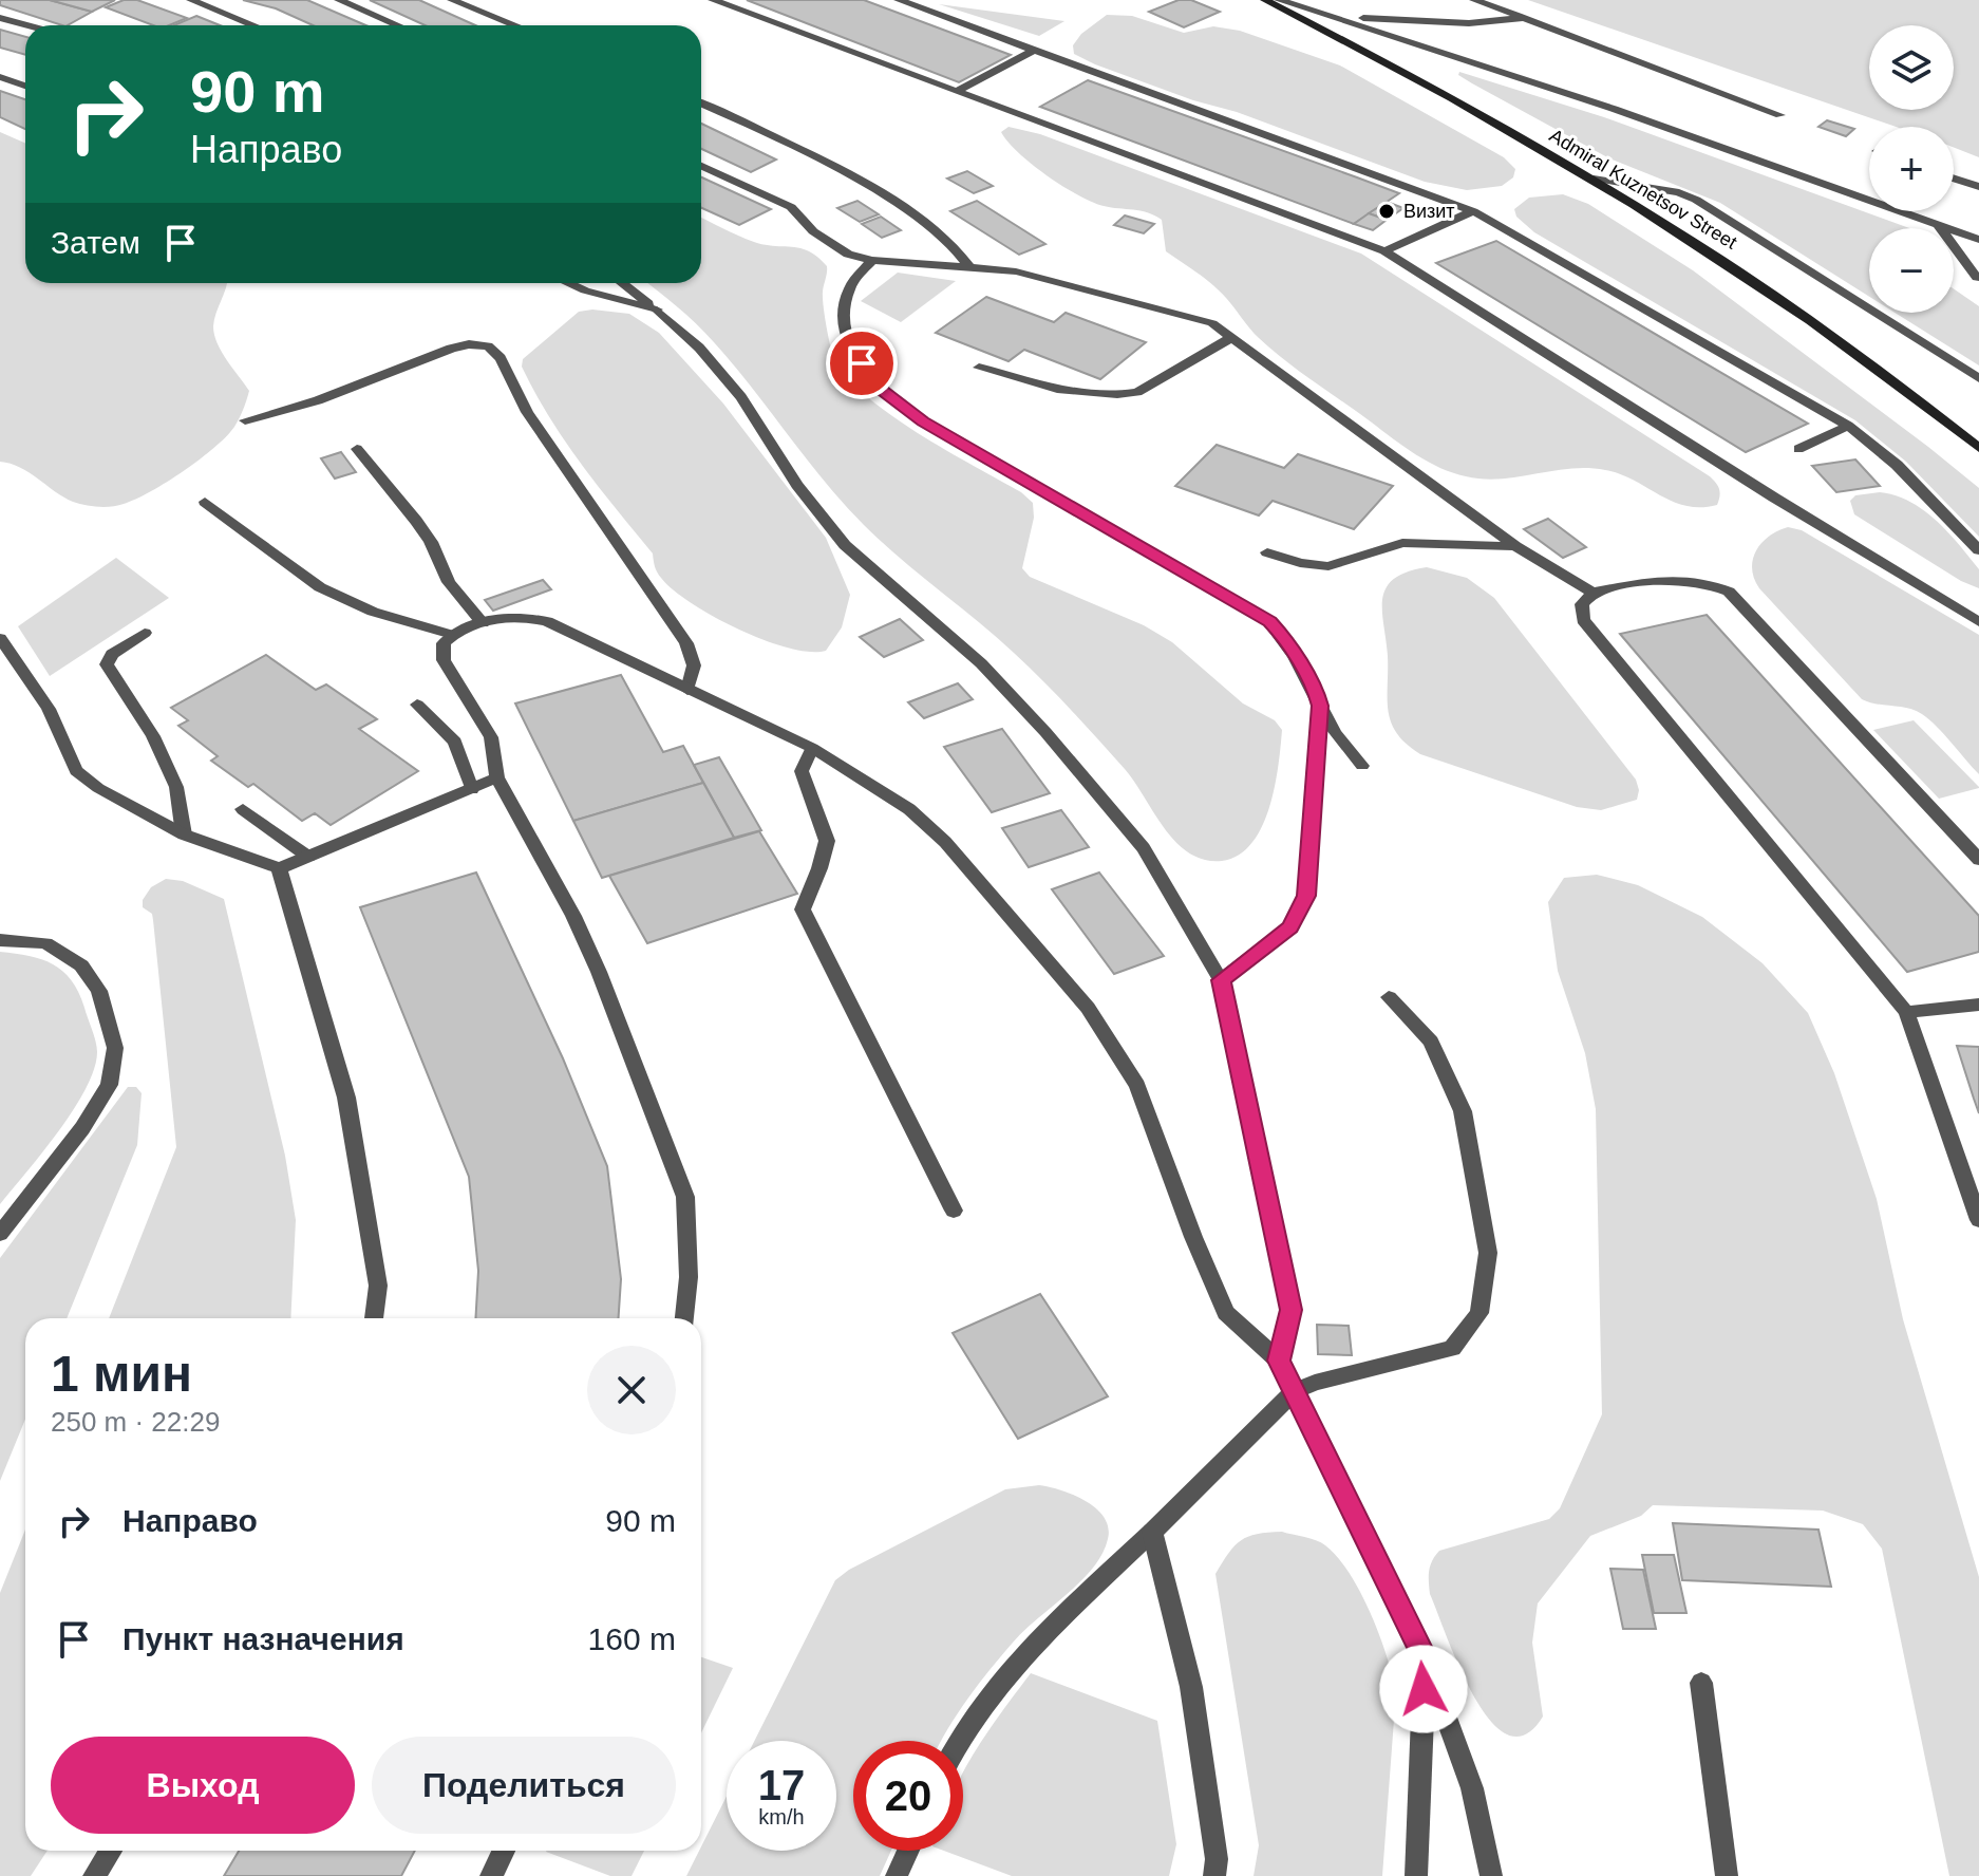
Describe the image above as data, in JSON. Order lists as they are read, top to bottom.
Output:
{
  "streets": {
    "main road": ["Admiral Kuznetsov Street"]
  },
  "places": ["Визит"],
  "page": {
    "map_buttons": ["+", "−"],
    "turn": ["90 m", "Направо"],
    "then": "Затем",
    "heading": ["1 мин", "250 m · 22:29"],
    "list": [
      {
        "name": "Направо",
        "value": "90 m"
      },
      {
        "name": "Пункт назначения",
        "value": "160 m"
      }
    ],
    "buttons": ["Выход", "Поделиться"],
    "speed": "17 km/h",
    "limit": "20"
  }
}
